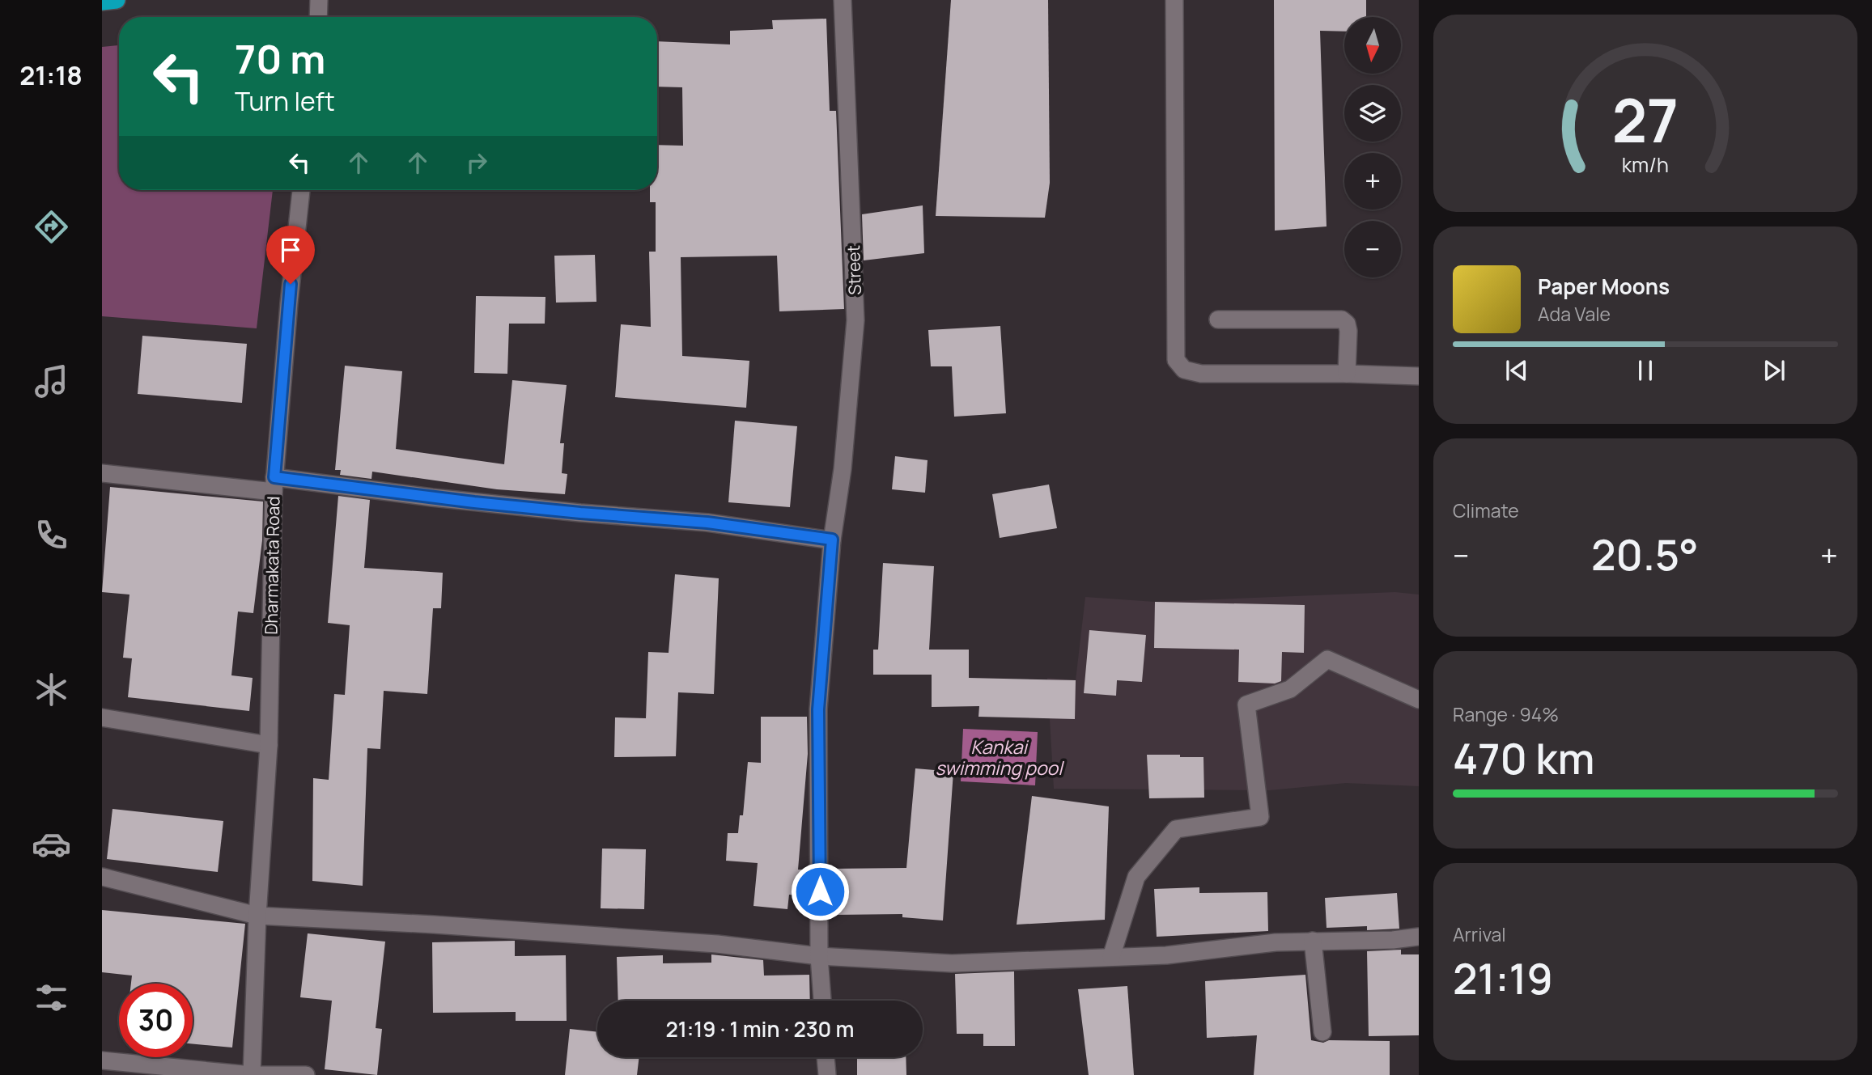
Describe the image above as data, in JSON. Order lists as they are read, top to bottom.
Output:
{
  "streets": {
    "street": ["Street", "Dharmakata Road"]
  },
  "water": ["Kankai swimming pool"],
  "north": "bottom",
  "page": {
    "tabs": "21:18",
    "map_buttons": ["+", "−"],
    "turn": ["70 m", "Turn left"],
    "song": ["Paper Moons", "Ada Vale"],
    "tile": [
      "Climate",
      ["Range · 94%", "470 km"],
      ["Arrival", "21:19"]
    ],
    "heat": ["−", "20.5°", "+"],
    "limit": "30",
    "trip": "21:19 · 1 min · 230 m",
    "gauge": ["27", "km/h"]
  }
}
